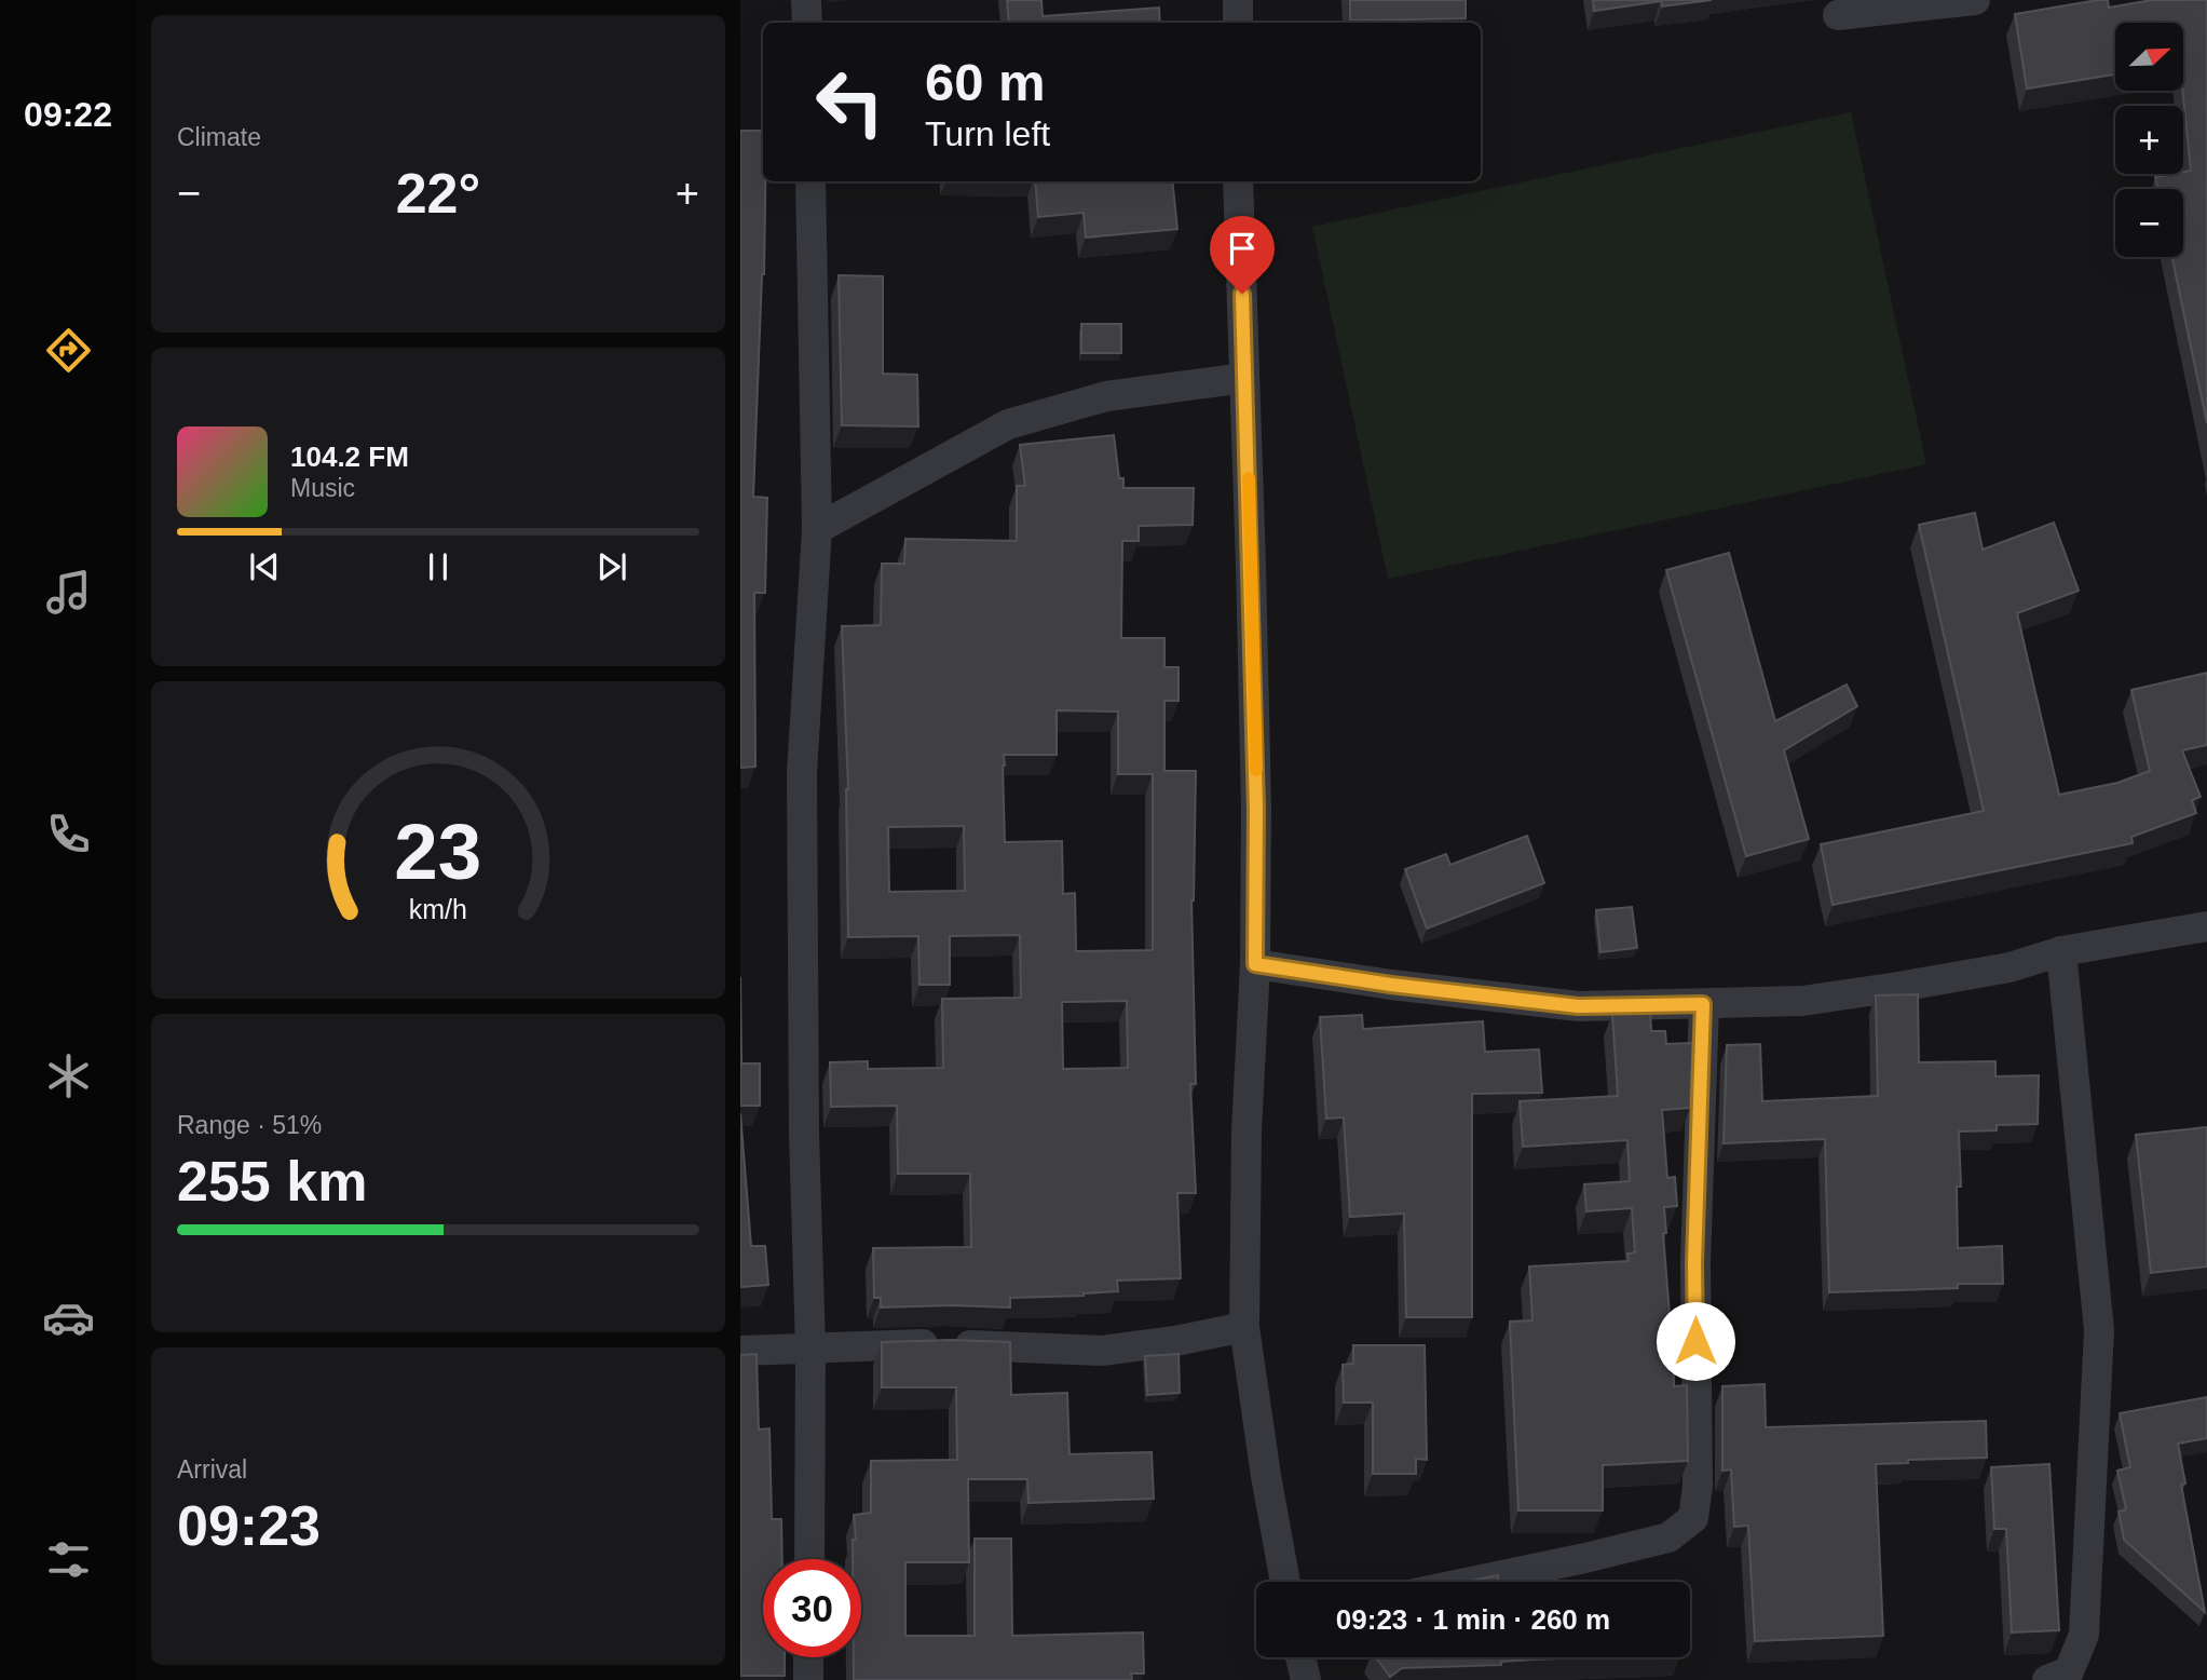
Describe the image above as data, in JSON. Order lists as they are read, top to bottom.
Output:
{
  "north": "top right",
  "page": {
    "tabs": "09:22",
    "tile": [
      "Climate",
      ["Range · 51%", "255 km"],
      ["Arrival", "09:23"]
    ],
    "map_buttons": ["+", "−"],
    "turn": ["60 m", "Turn left"],
    "heat": ["−", "22°", "+"],
    "song": ["104.2 FM", "Music"],
    "limit": "30",
    "trip": "09:23 · 1 min · 260 m",
    "gauge": ["23", "km/h"]
  }
}
